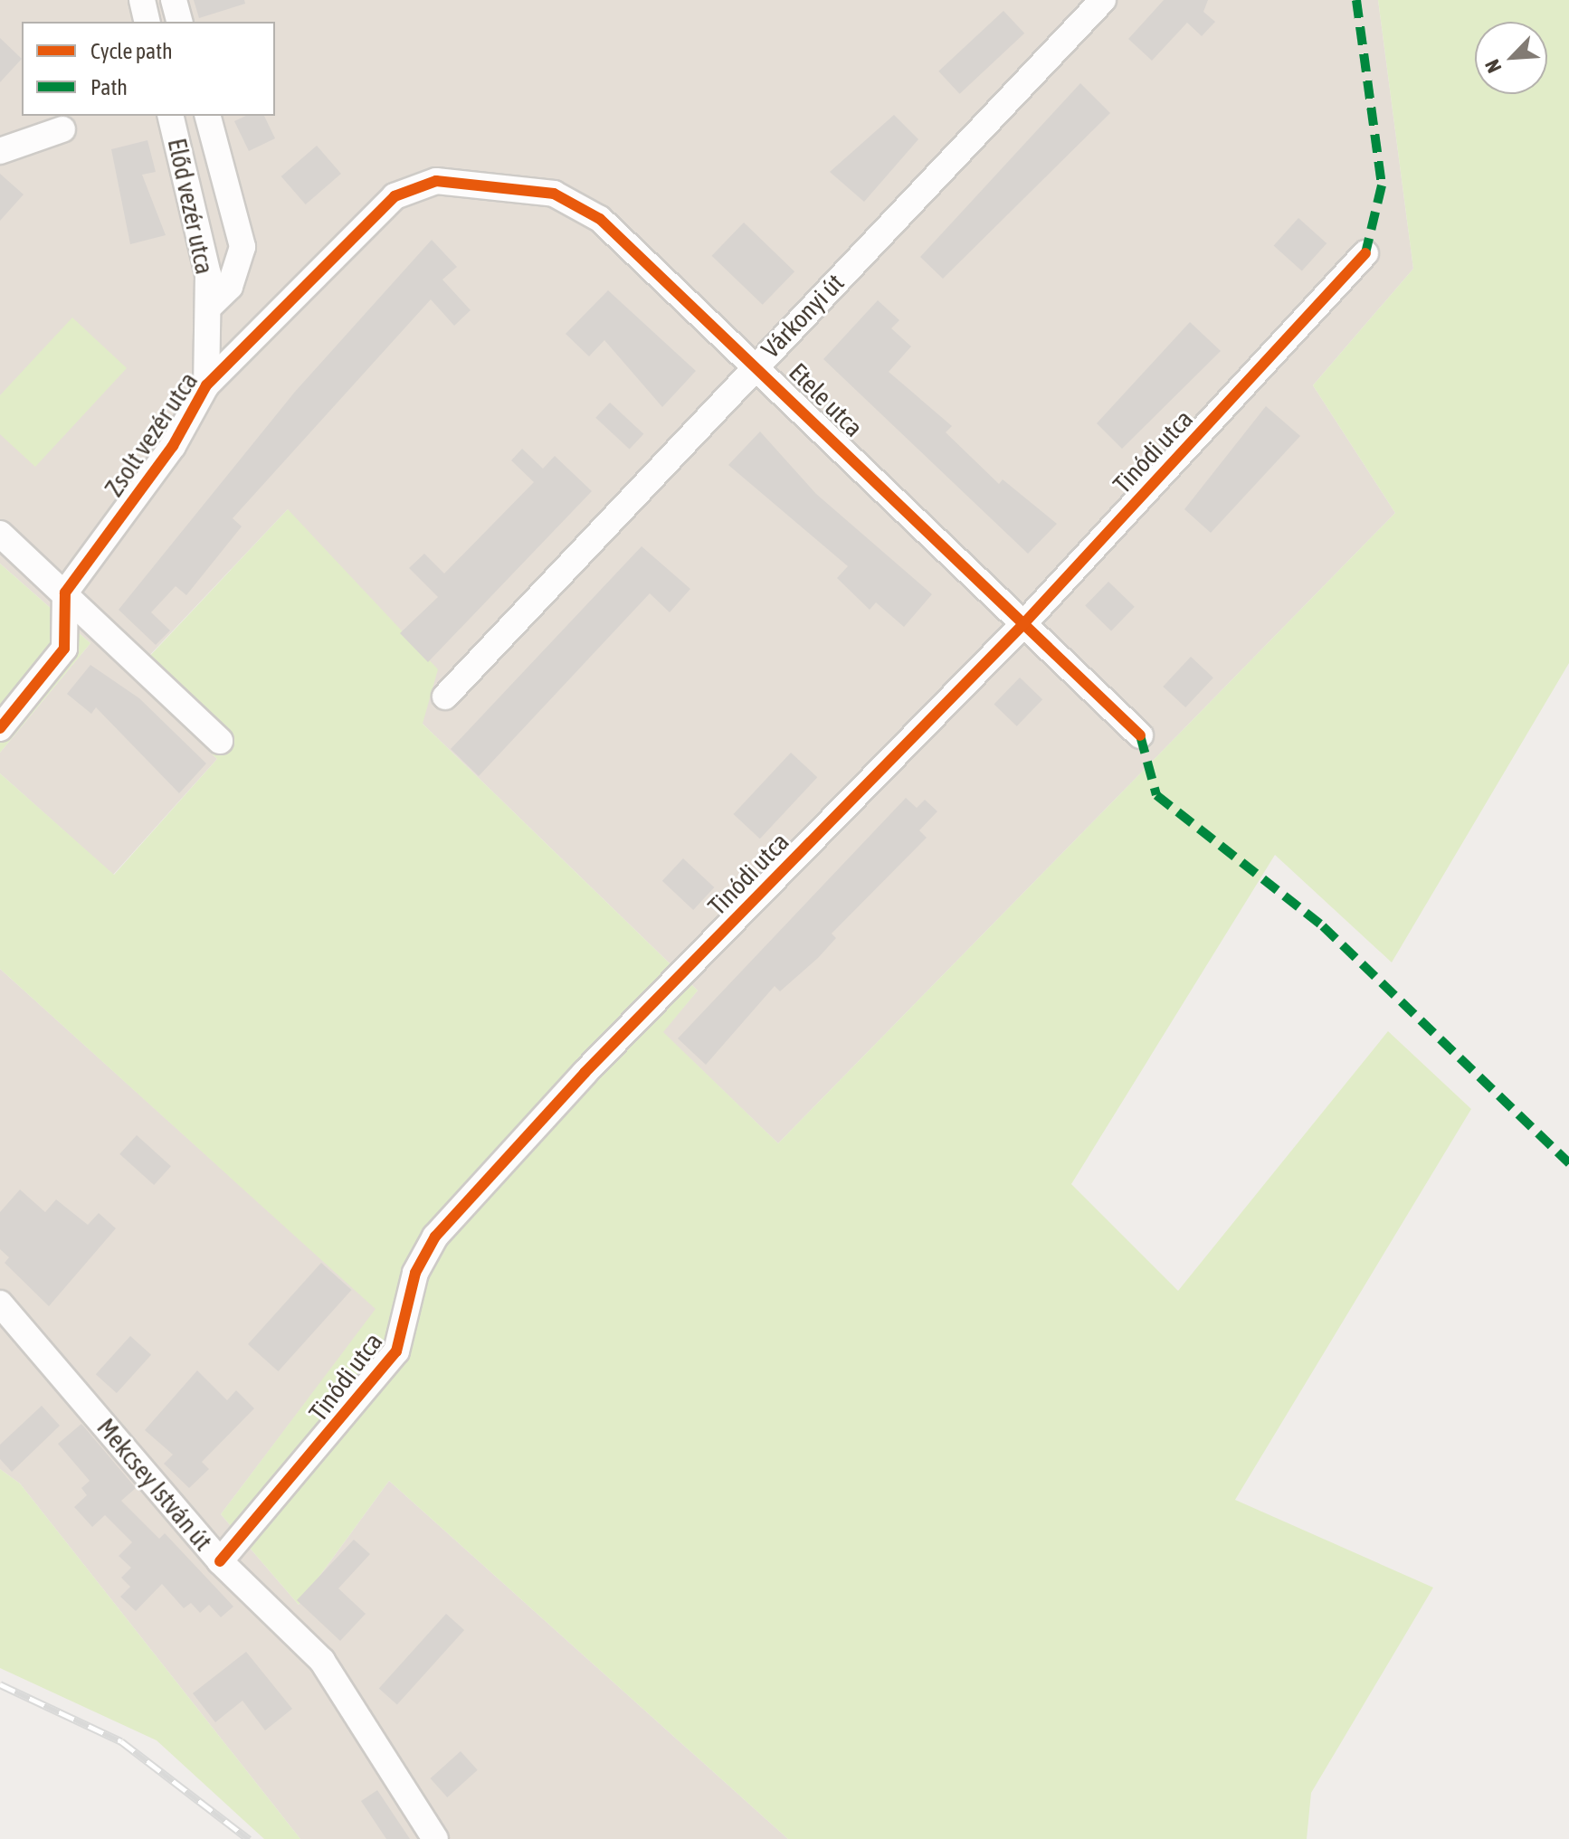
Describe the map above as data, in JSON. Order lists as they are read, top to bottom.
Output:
{
  "streets": {
    "street": [
      "Előd vezér utca",
      "Várkonyi út",
      "Etele utca",
      "Zsolt vezér utca",
      "Tinódi utca",
      "Mekcsey István út"
    ]
  },
  "crossings": [
    ["Előd vezér utca", "Zsolt vezér utca"],
    ["Várkonyi út", "Etele utca"],
    ["Etele utca", "Zsolt vezér utca"],
    ["Etele utca", "Tinódi utca"],
    ["Tinódi utca", "Mekcsey István út"]
  ],
  "legend": ["Cycle path", "Path"],
  "north": "bottom left"
}
